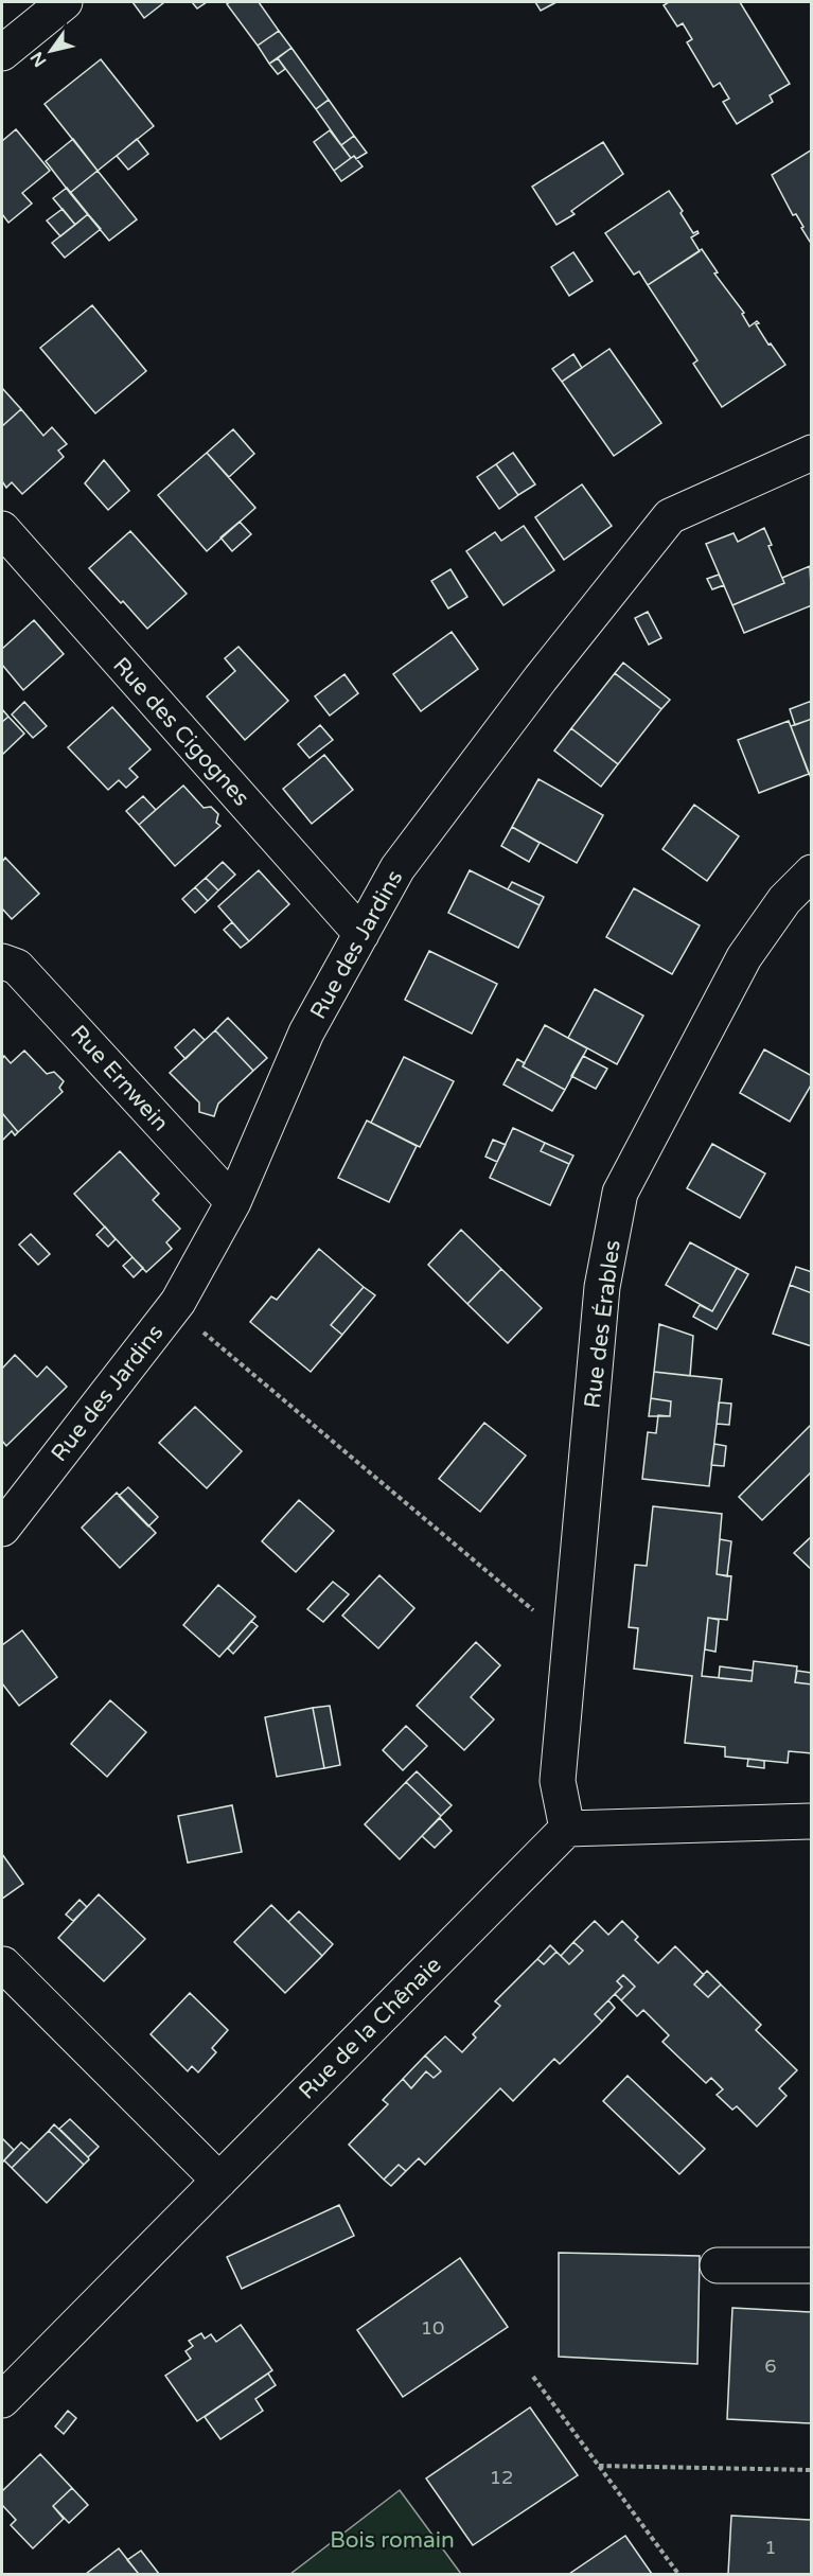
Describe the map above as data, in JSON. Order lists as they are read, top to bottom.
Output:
{
  "streets": {
    "street": [
      "Rue des Cigognes",
      "Rue des Jardins",
      "Rue Ernwein",
      "Rue des Érables",
      "Rue de la Chênaie"
    ]
  },
  "crossings": [
    ["Rue des Cigognes", "Rue des Jardins"],
    ["Rue des Jardins", "Rue Ernwein"],
    ["Rue des Érables", "Rue de la Chênaie"]
  ],
  "parks": ["Bois romain"],
  "house_numbers": [
    "10",
    "6",
    "12",
    "1"
  ],
  "north": "bottom left"
}
